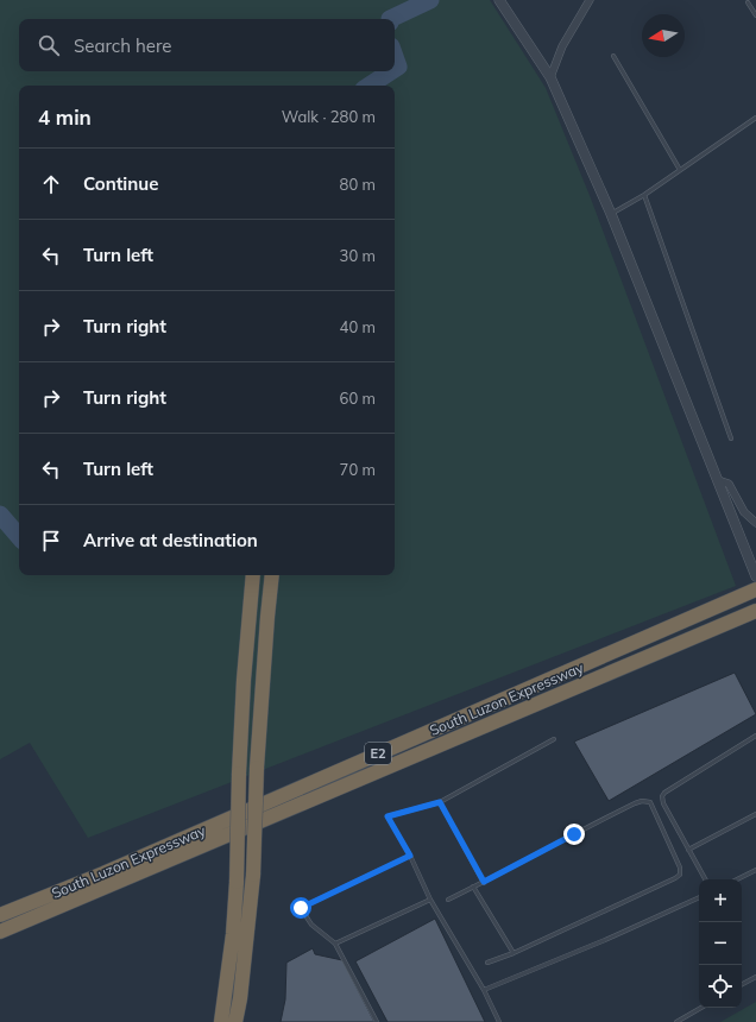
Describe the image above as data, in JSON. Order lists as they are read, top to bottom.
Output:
{
  "streets": {
    "highway": ["South Luzon Expressway", "E2"]
  },
  "north": "left",
  "page": {
    "search": "Search here",
    "heading": ["4 min", "Walk · 280 m"],
    "list": [
      ["Continue", "80 m"],
      ["Turn left", "30 m"],
      ["Turn right", "40 m"],
      ["Turn right", "60 m"],
      ["Turn left", "70 m"],
      "Arrive at destination"
    ],
    "map_buttons": ["+", "−"]
  }
}
